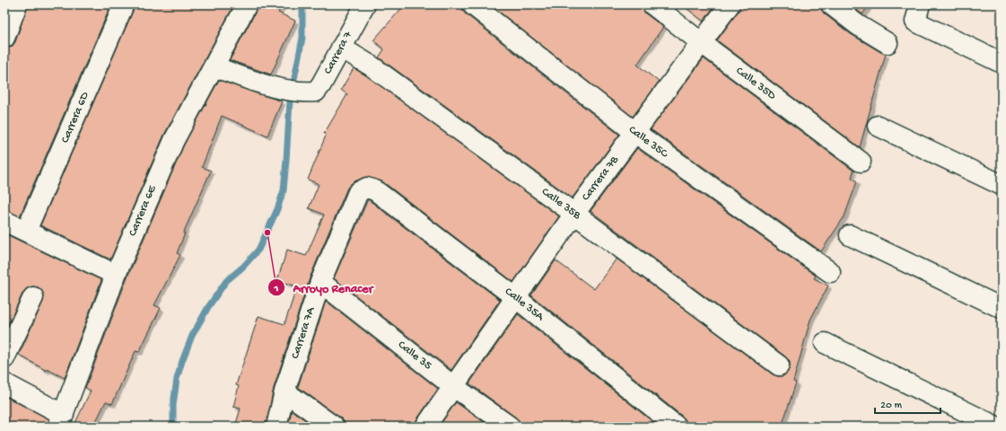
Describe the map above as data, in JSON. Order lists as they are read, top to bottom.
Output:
{
  "streets": {
    "street": [
      "Carrera 7",
      "Calle 35D",
      "Carrera 6D",
      "Calle 35C",
      "Carrera 7B",
      "Calle 35B",
      "Carrera 6E",
      "Calle 35A",
      "Carrera 7A",
      "Calle 35"
    ]
  },
  "crossings": [
    ["Carrera 7", "Calle 35B"],
    ["Carrera 7", "Carrera 6E"],
    ["Calle 35D", "Carrera 7B"],
    ["Calle 35C", "Carrera 7B"],
    ["Carrera 7B", "Calle 35B"],
    ["Carrera 7B", "Calle 35A"],
    ["Carrera 7B", "Calle 35"],
    ["Calle 35A", "Carrera 7A"],
    ["Carrera 7A", "Calle 35"]
  ],
  "places": ["Arroyo Renacer"],
  "scale_bar": "20 m"
}
